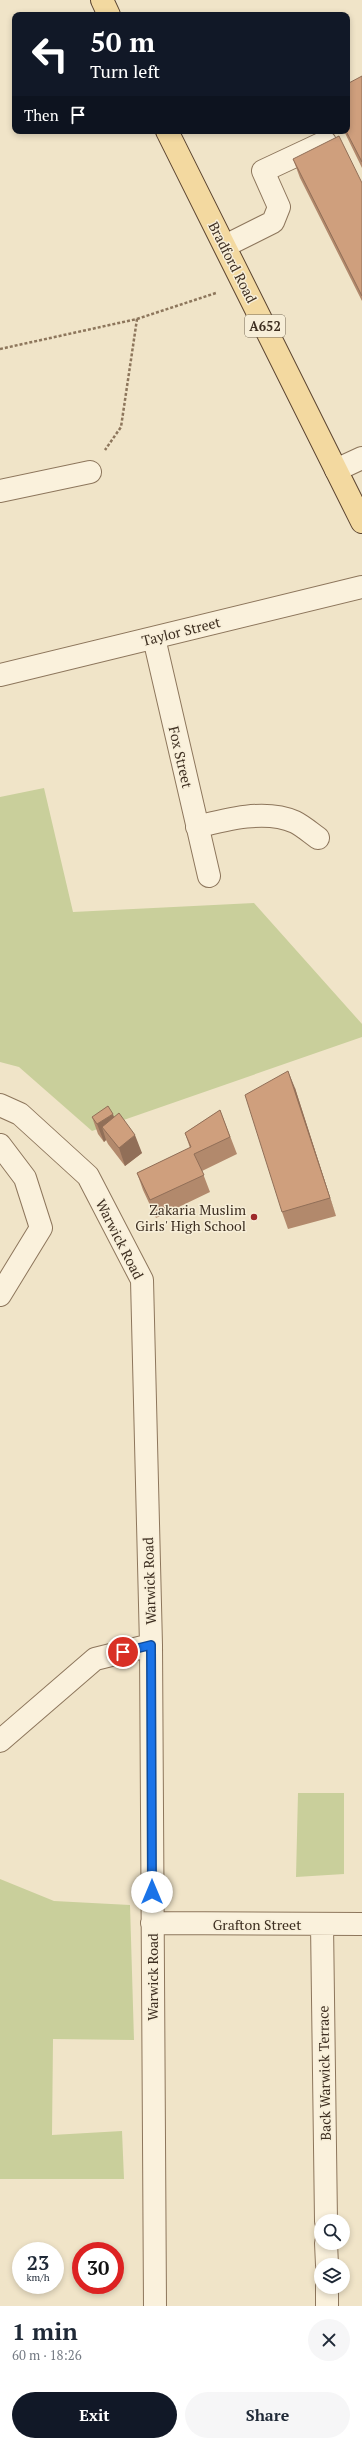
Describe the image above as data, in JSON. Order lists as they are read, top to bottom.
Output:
{
  "streets": {
    "main road": ["Bradford Road", "A652"],
    "street": [
      "Taylor Street",
      "Fox Street",
      "Warwick Road",
      "Grafton Street",
      "Back Warwick Terrace"
    ]
  },
  "crossings": [
    ["Taylor Street", "Fox Street"],
    ["Warwick Road", "Grafton Street"],
    ["Grafton Street", "Back Warwick Terrace"]
  ],
  "places": ["Zakaria Muslim Girls' High School"],
  "page": {
    "turn": ["50 m", "Turn left"],
    "then": "Then",
    "speed": "23 km/h",
    "limit": "30",
    "heading": ["1 min", "60 m · 18:26"],
    "buttons": ["Exit", "Share"]
  }
}
